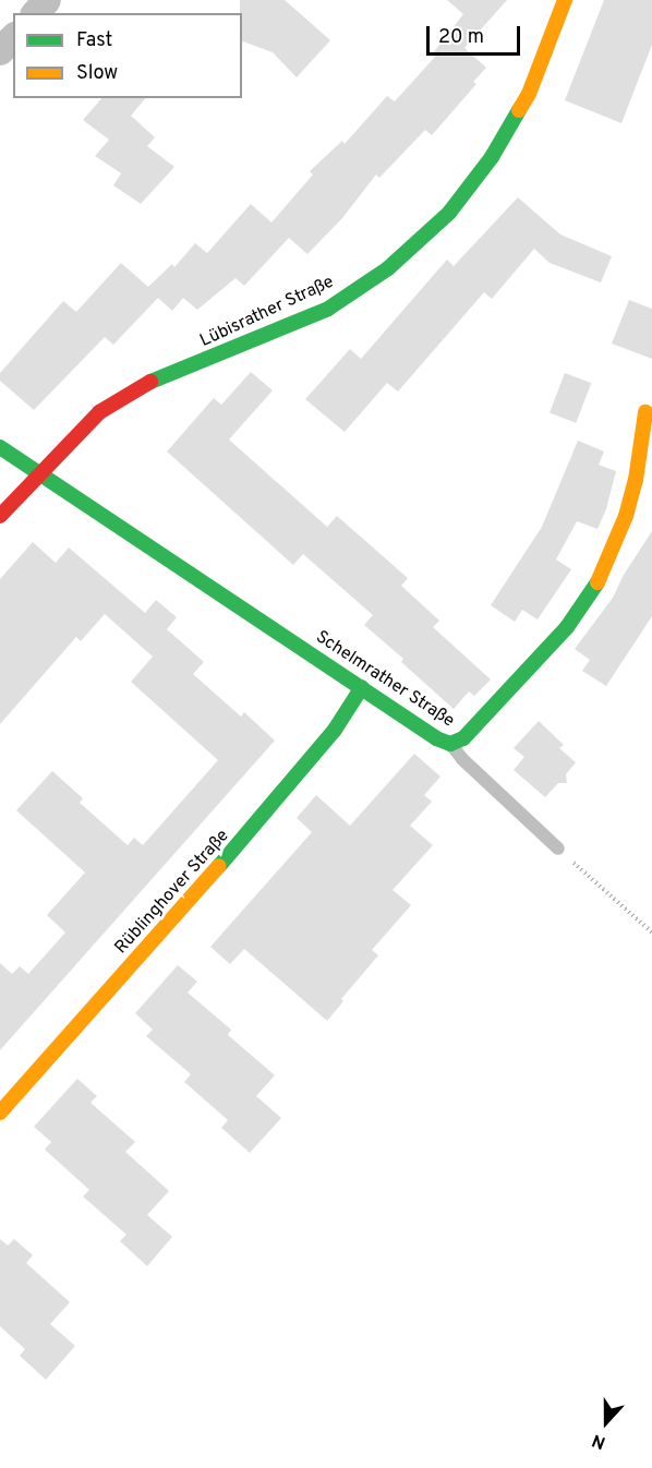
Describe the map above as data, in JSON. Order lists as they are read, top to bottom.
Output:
{
  "streets": {
    "street": ["Lübisrather Straße", "Schelmrather Straße", "Rüblinghover Straße"]
  },
  "crossings": [
    ["Lübisrather Straße", "Schelmrather Straße"],
    ["Schelmrather Straße", "Rüblinghover Straße"]
  ],
  "legend": ["Fast", "Slow"],
  "scale_bar": "20 m",
  "north": "bottom"
}
